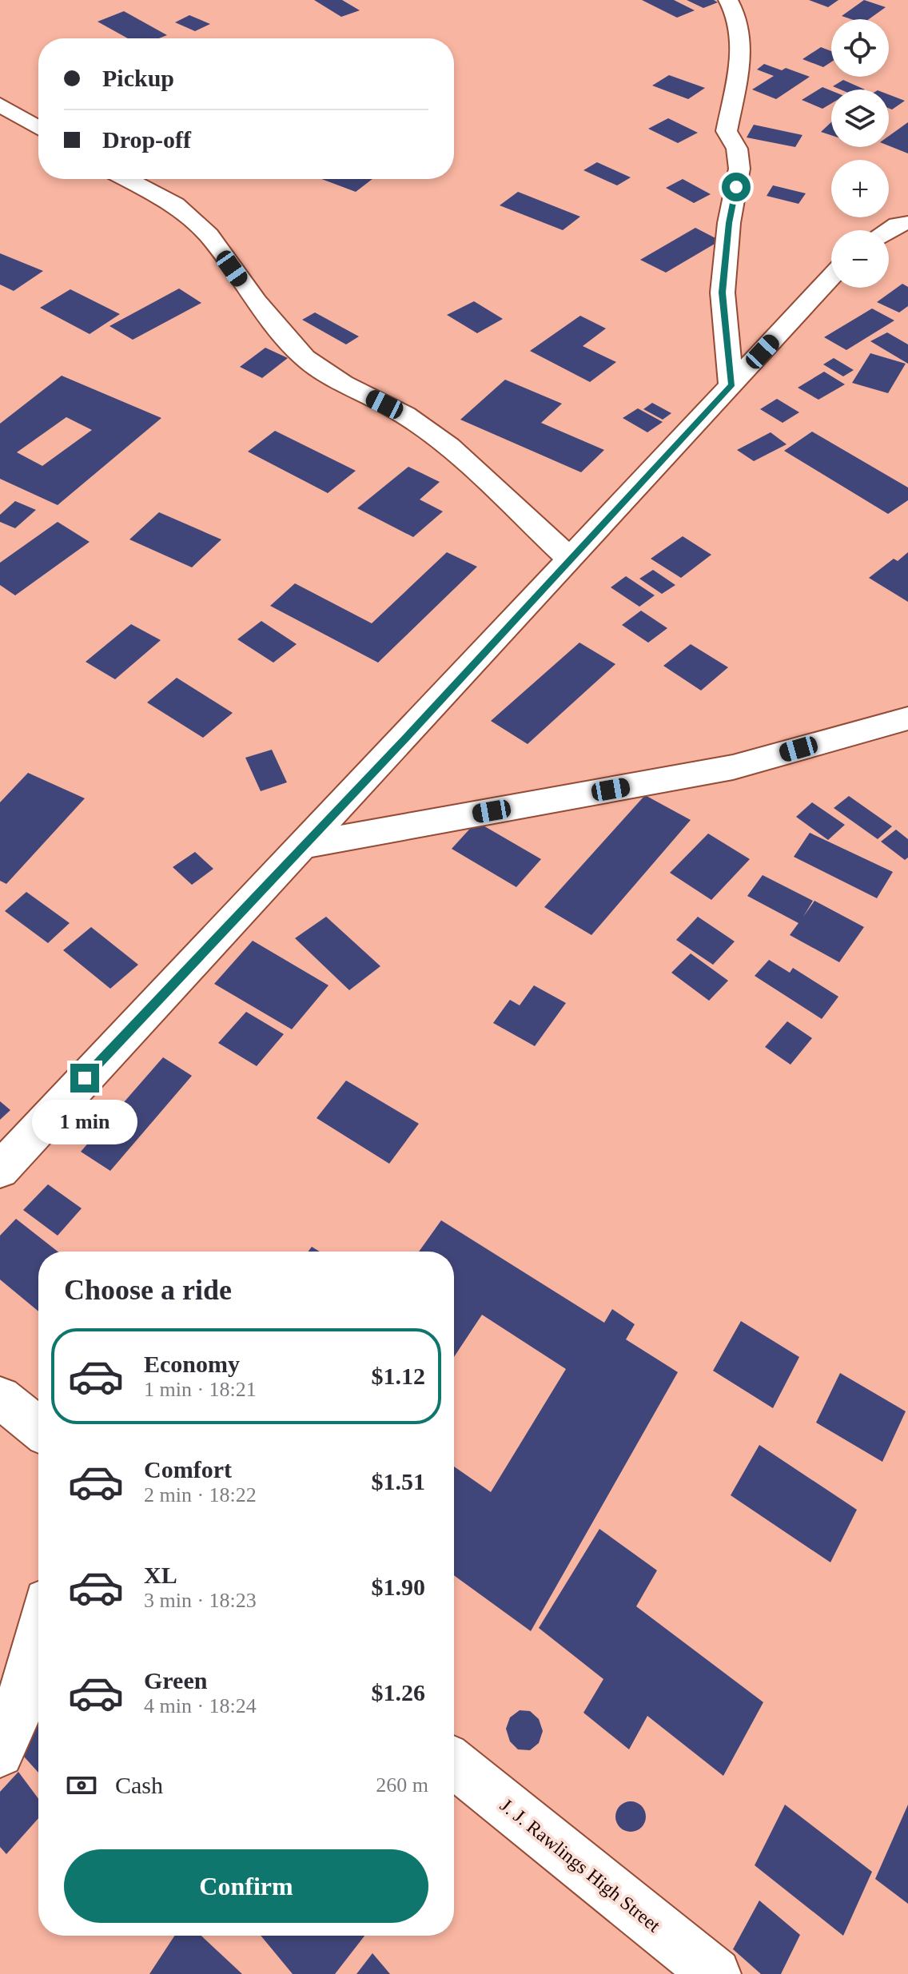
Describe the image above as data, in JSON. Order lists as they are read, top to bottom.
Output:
{
  "streets": {
    "street": ["J. J. Rawlings High Street"]
  },
  "page": {
    "map_buttons": ["+", "−"],
    "banner": ["Pickup", "Drop-off"],
    "bubble": "1 min",
    "heading": "Choose a ride",
    "list": [
      {
        "name": "Economy",
        "note": "1 min · 18:21",
        "value": "$1.12"
      },
      {
        "name": "Comfort",
        "note": "2 min · 18:22",
        "value": "$1.51"
      },
      {
        "name": "XL",
        "note": "3 min · 18:23",
        "value": "$1.90"
      },
      {
        "name": "Green",
        "note": "4 min · 18:24",
        "value": "$1.26"
      }
    ],
    "pay": ["Cash", "260 m"],
    "buttons": "Confirm"
  }
}
